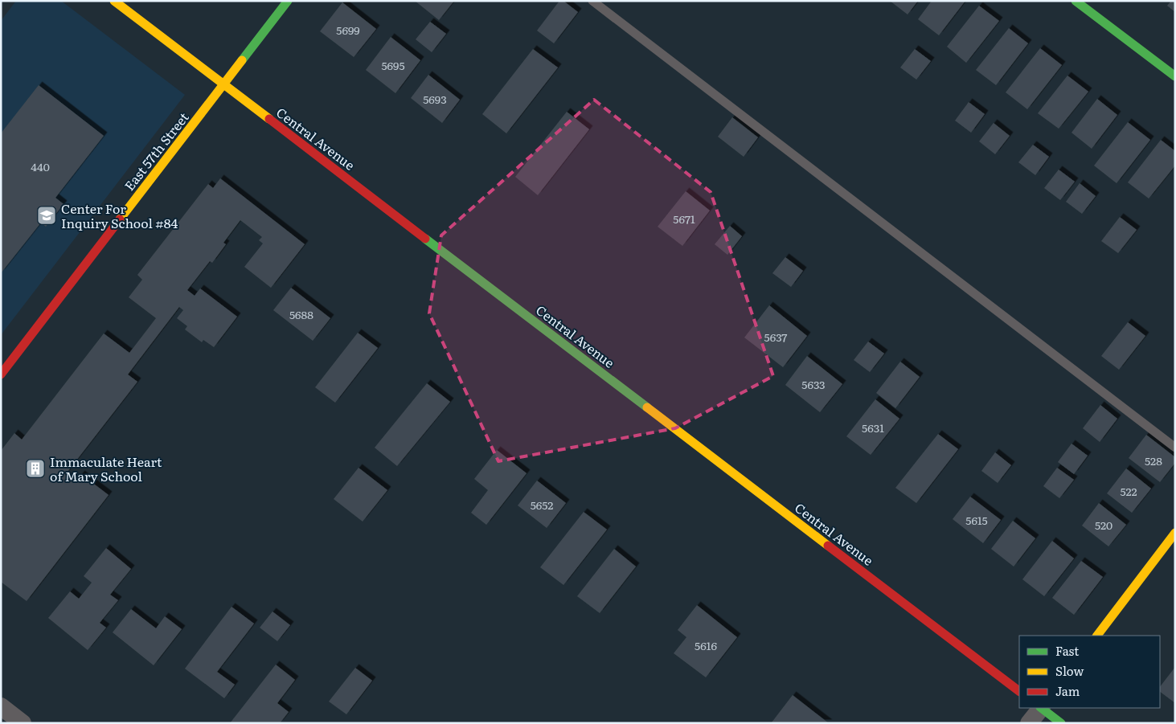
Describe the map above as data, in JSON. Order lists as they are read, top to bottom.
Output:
{
  "streets": {
    "main road": ["Central Avenue", "East 57th Street"]
  },
  "crossings": [
    ["Central Avenue", "East 57th Street"]
  ],
  "places": {
    "school or university": ["Center For Inquiry School #84"],
    "building": ["Immaculate Heart of Mary School"]
  },
  "house_numbers": [
    "5699",
    "5695",
    "5693",
    "440",
    "5671",
    "5688",
    "5637",
    "5633",
    "5631",
    "528",
    "522",
    "5652",
    "5615",
    "520",
    "5616"
  ],
  "legend": ["Fast", "Slow", "Jam"]
}
